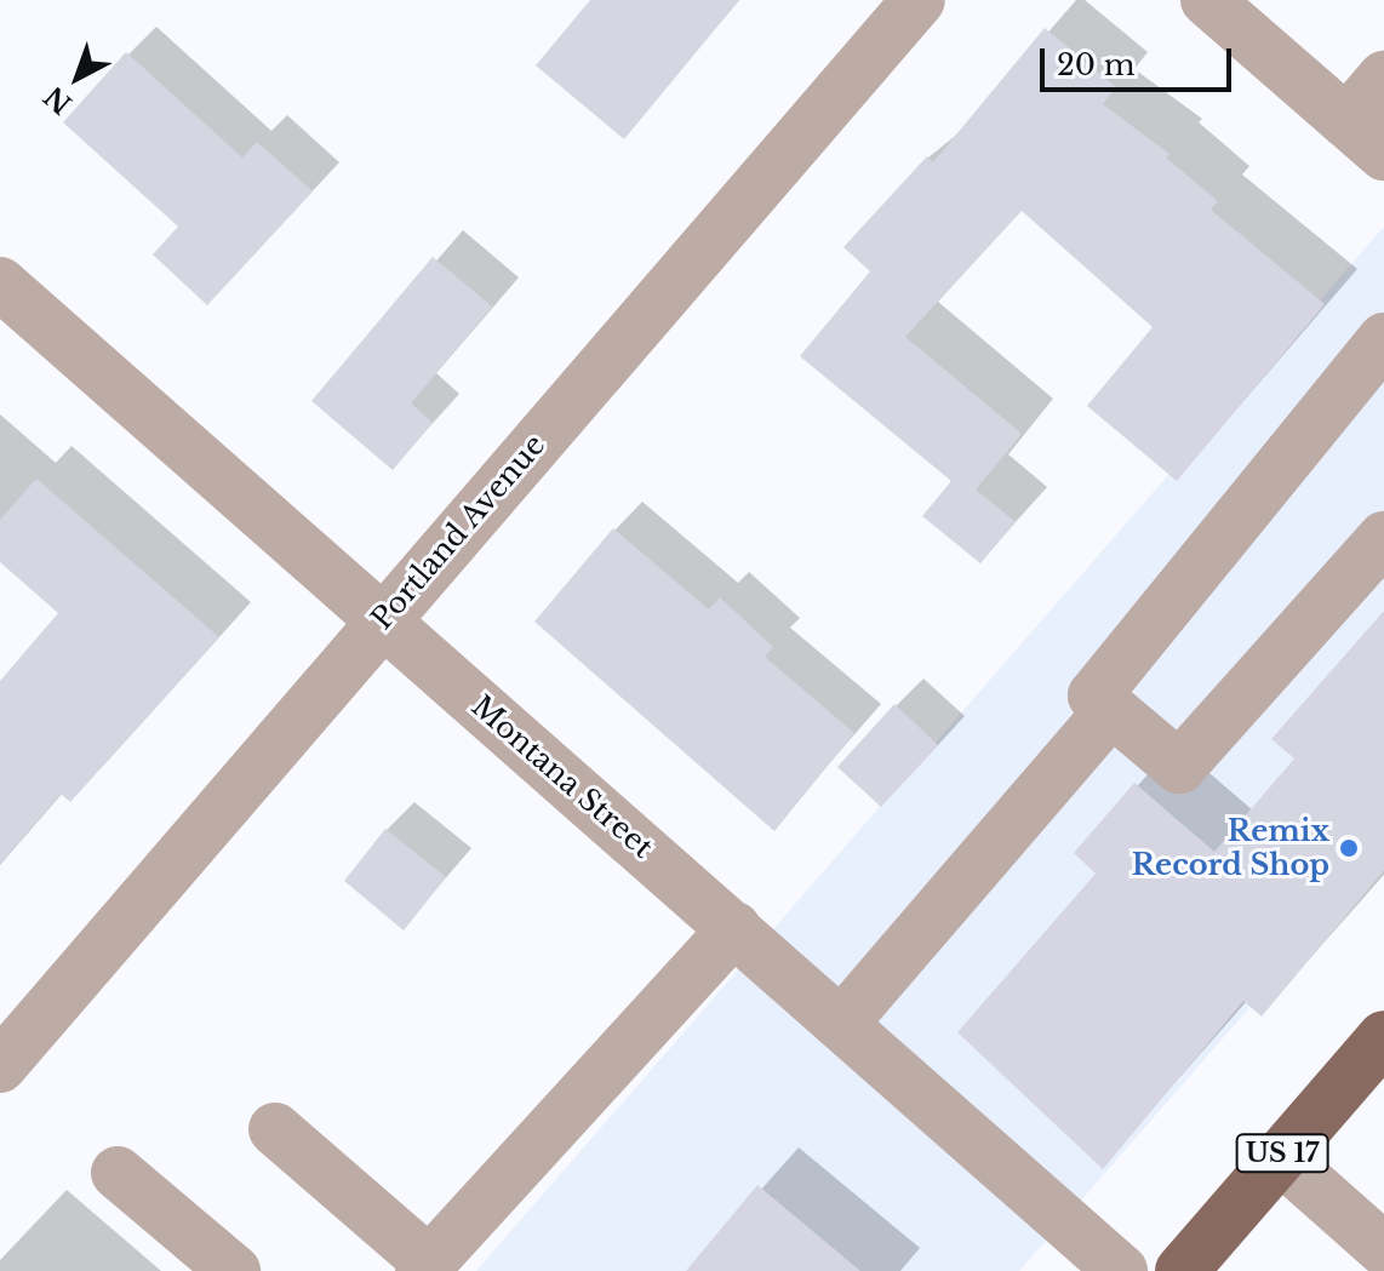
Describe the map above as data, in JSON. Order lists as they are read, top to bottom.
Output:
{
  "streets": {
    "main road": ["US 17"],
    "street": ["Portland Avenue", "Montana Street"]
  },
  "crossings": [
    ["Portland Avenue", "Montana Street"]
  ],
  "places": ["Remix Record Shop"],
  "scale_bar": "20 m",
  "north": "bottom left"
}
